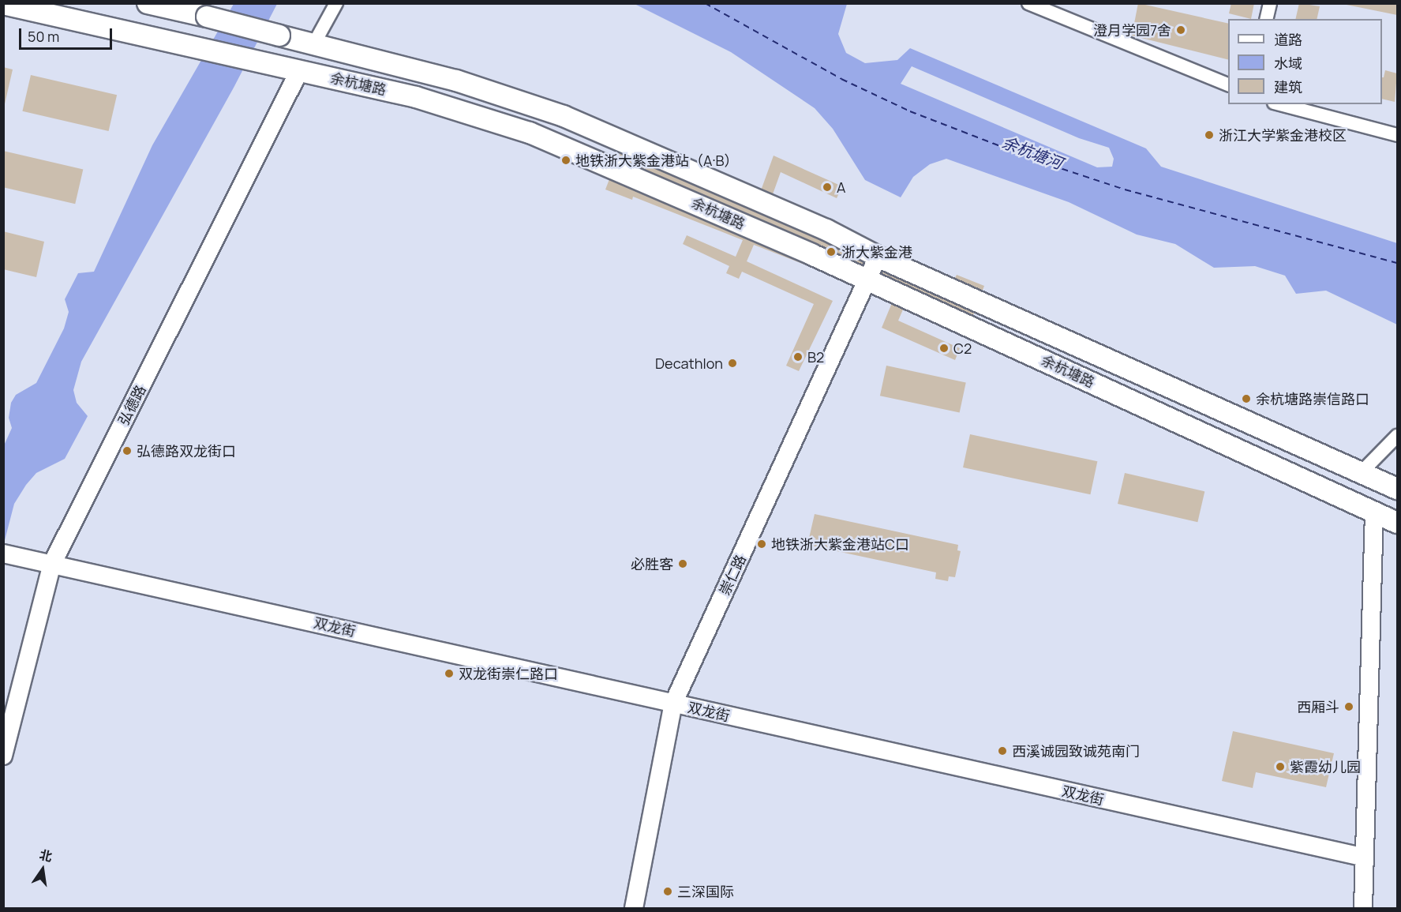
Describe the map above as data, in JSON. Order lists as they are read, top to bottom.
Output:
{
  "streets": {
    "main road": ["余杭塘路"],
    "street": ["弘德路", "崇仁路", "双龙街"]
  },
  "crossings": [
    ["余杭塘路", "弘德路"],
    ["余杭塘路", "崇仁路"],
    ["弘德路", "双龙街"],
    ["崇仁路", "双龙街"]
  ],
  "water": ["余杭塘河"],
  "places": [
    "澄月学园7舍",
    "浙江大学紫金港校区",
    "地铁浙大紫金港站（A·B）",
    "A",
    "浙大紫金港",
    "C2",
    "B2",
    "Decathlon",
    "余杭塘路崇信路口",
    "弘德路双龙街口",
    "地铁浙大紫金港站C口",
    "必胜客",
    "双龙街崇仁路口",
    "西厢斗",
    "西溪诚园致诚苑南门",
    "紫霞幼儿园",
    "三深国际"
  ],
  "legend": ["道路", "水域", "建筑"],
  "scale_bar": "50 m",
  "north": "top"
}
